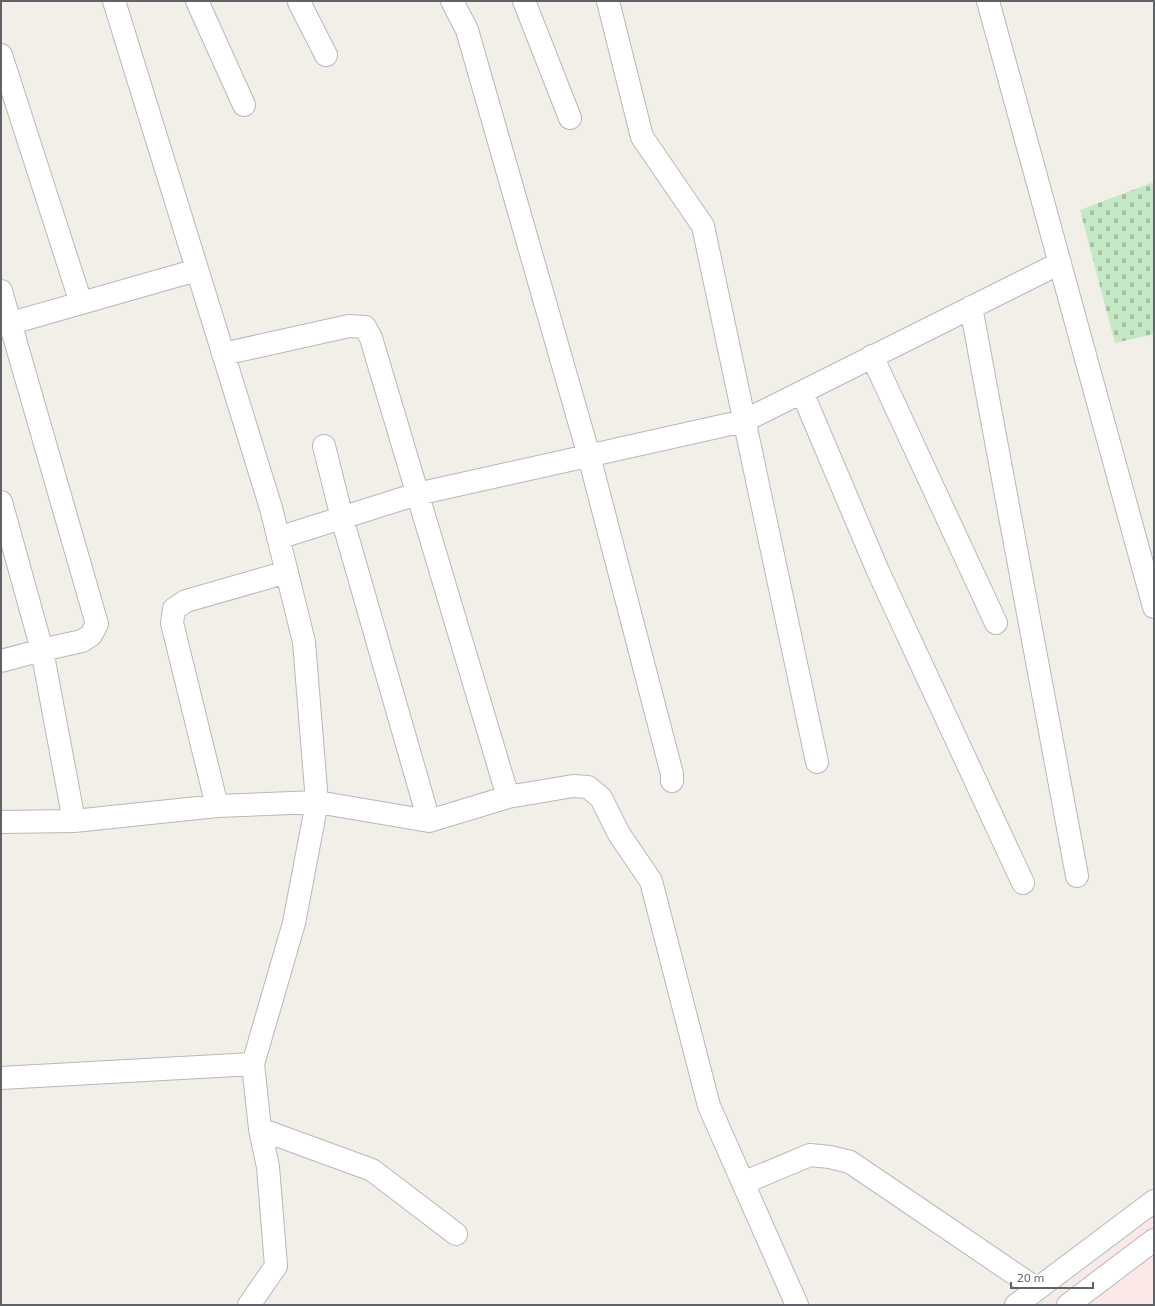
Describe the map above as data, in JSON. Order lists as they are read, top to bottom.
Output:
{
  "scale_bar": "20 m"
}
